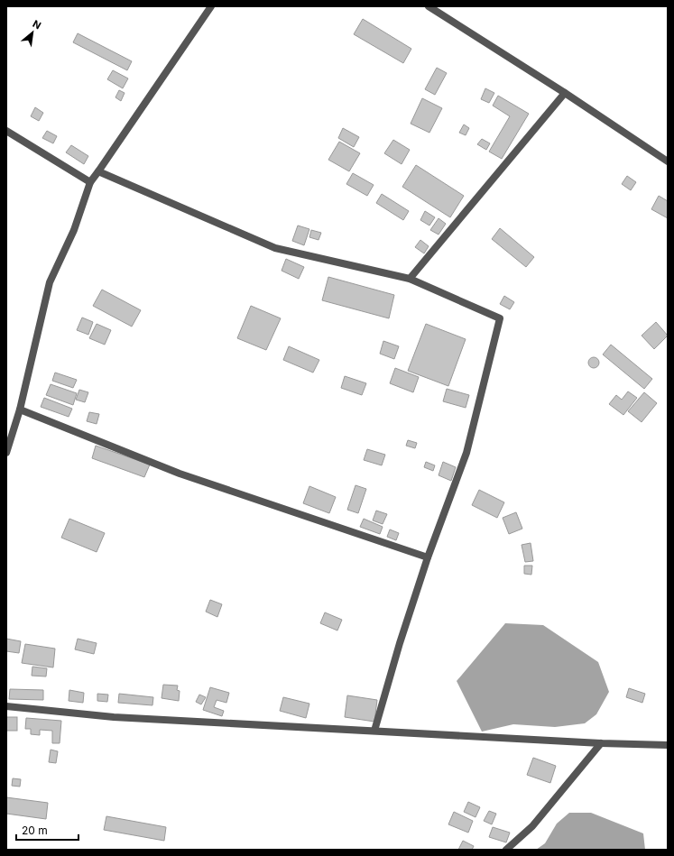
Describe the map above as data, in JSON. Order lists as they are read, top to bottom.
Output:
{
  "scale_bar": "20 m",
  "north": "top right"
}
